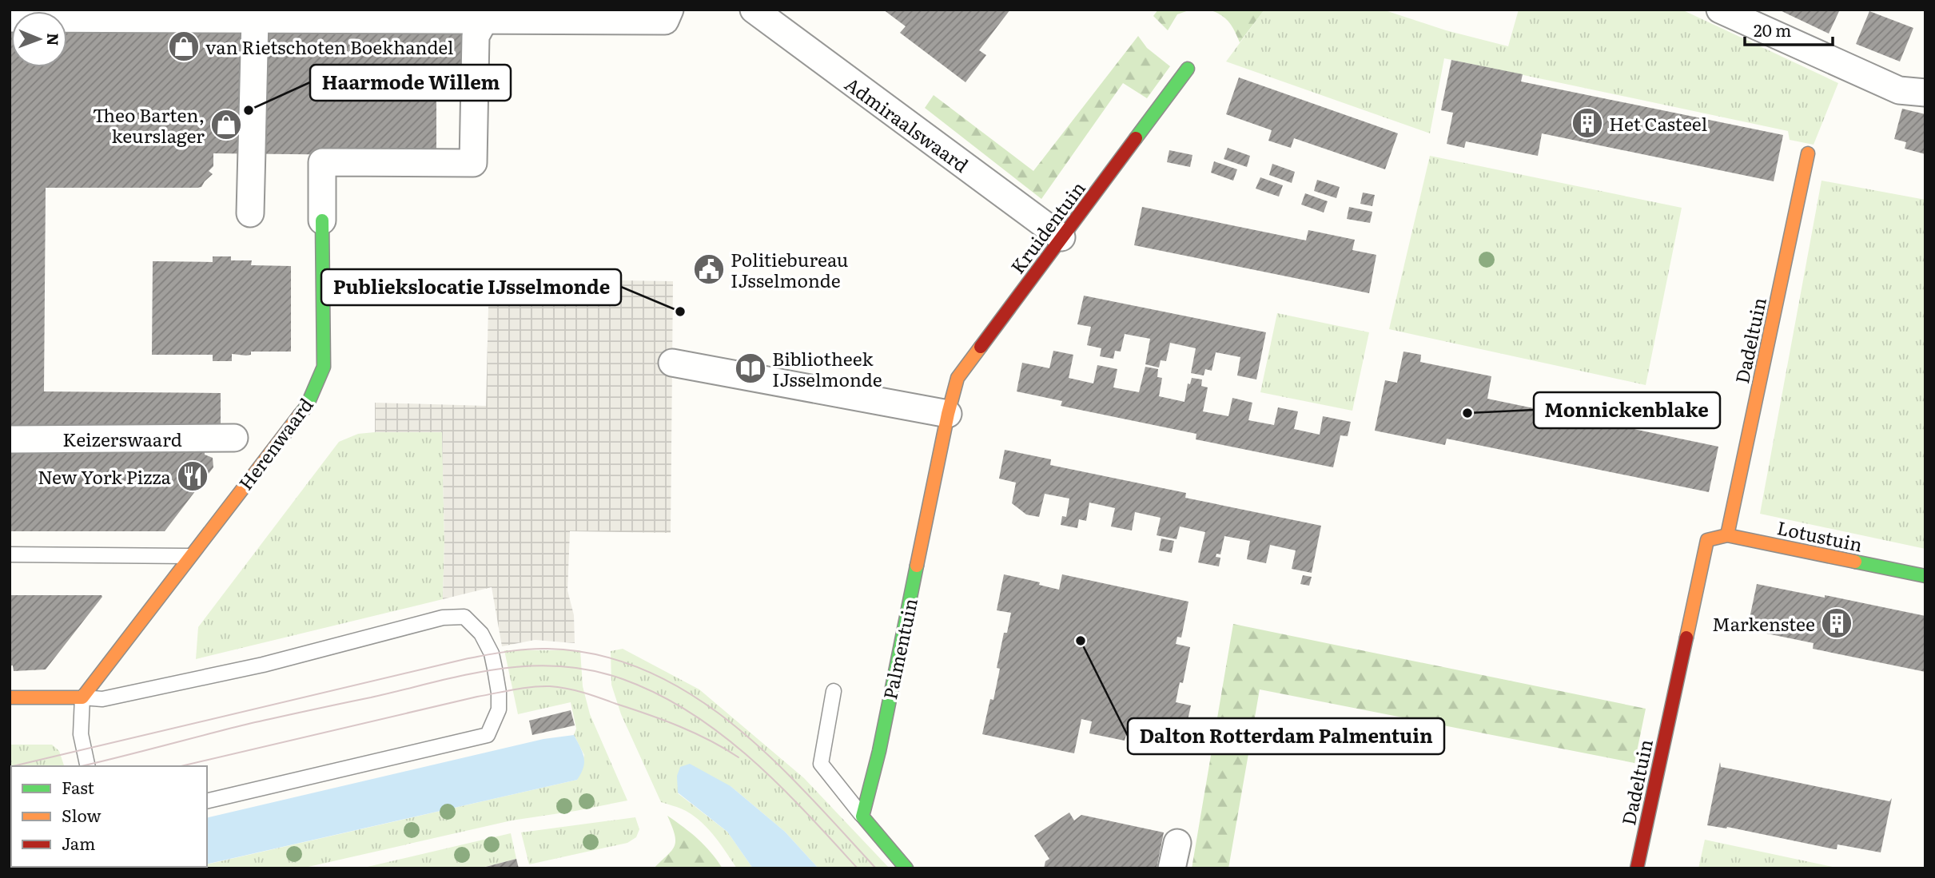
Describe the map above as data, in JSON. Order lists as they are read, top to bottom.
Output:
{
  "streets": {
    "street": [
      "Admiraalswaard",
      "Kruidentuin",
      "Dadeltuin",
      "Keizerswaard",
      "Herenwaard",
      "Lotustuin",
      "Palmentuin"
    ]
  },
  "crossings": [
    ["Admiraalswaard", "Kruidentuin"],
    ["Kruidentuin", "Palmentuin"],
    ["Dadeltuin", "Lotustuin"]
  ],
  "places": {
    "shop": ["van Rietschoten Boekhandel", "Theo Barten, keurslager"],
    "other": [
      "Haarmode Willem",
      "Publiekslocatie IJsselmonde",
      "Monnickenblake",
      "Dalton Rotterdam Palmentuin"
    ],
    "building": ["Het Casteel", "Markenstee"],
    "public building": ["Politiebureau IJsselmonde"],
    "library": ["Bibliotheek IJsselmonde"],
    "restaurant": ["New York Pizza"]
  },
  "legend": ["Fast", "Slow", "Jam"],
  "scale_bar": "20 m",
  "north": "right"
}
